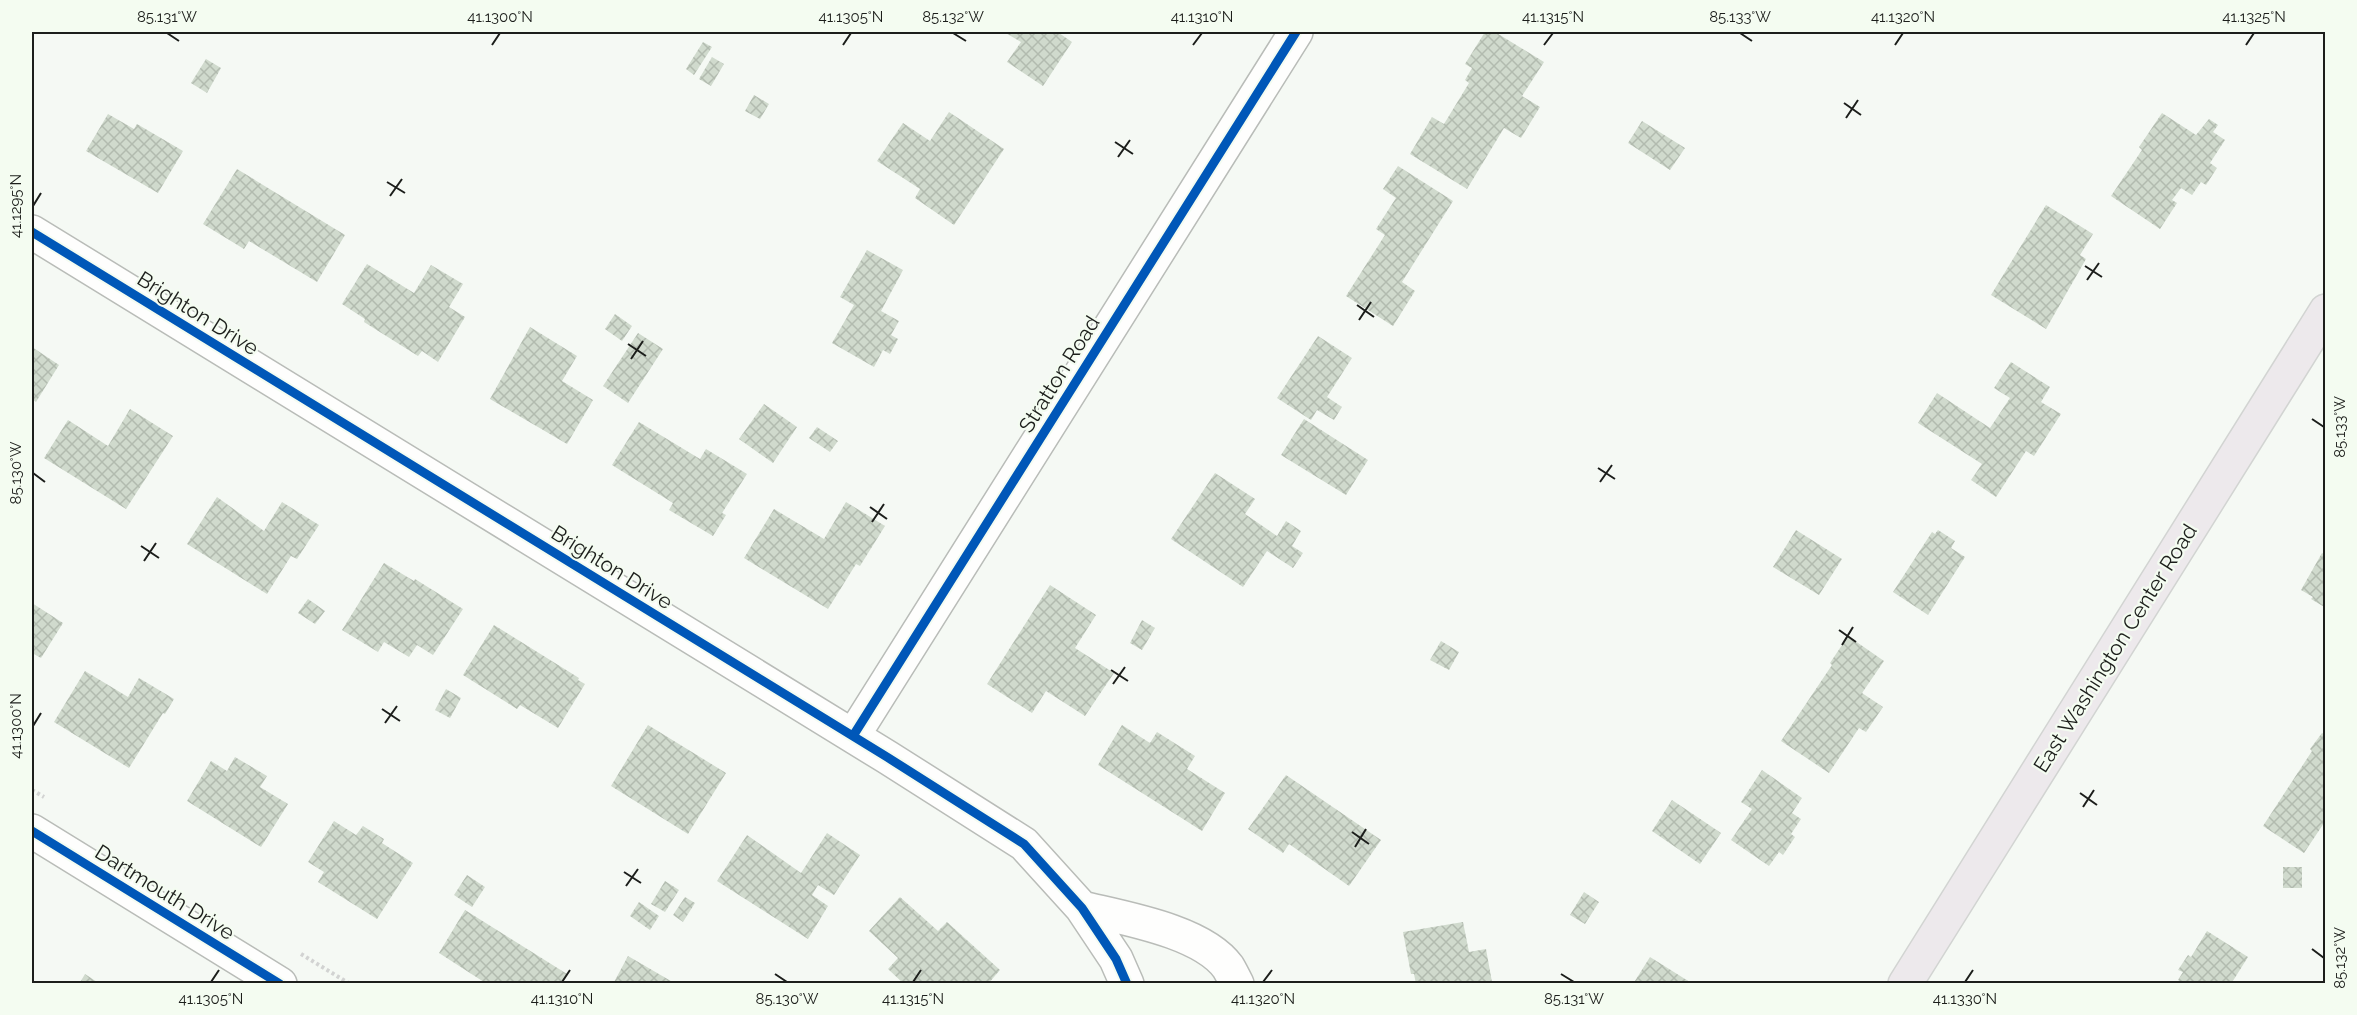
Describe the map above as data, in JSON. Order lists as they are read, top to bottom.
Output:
{
  "streets": {
    "main road": ["East Washington Center Road"],
    "street": ["Brighton Drive", "Stratton Road", "Dartmouth Drive"]
  },
  "crossings": [
    ["Brighton Drive", "Stratton Road"]
  ],
  "coordinates": [
    "85.131°W",
    "41.1300°N",
    "41.1305°N",
    "85.132°W",
    "41.1310°N",
    "41.1315°N",
    "85.133°W",
    "41.1320°N",
    "41.1325°N",
    "41.1295°N",
    "85.130°W",
    "41.1330°N"
  ]
}
